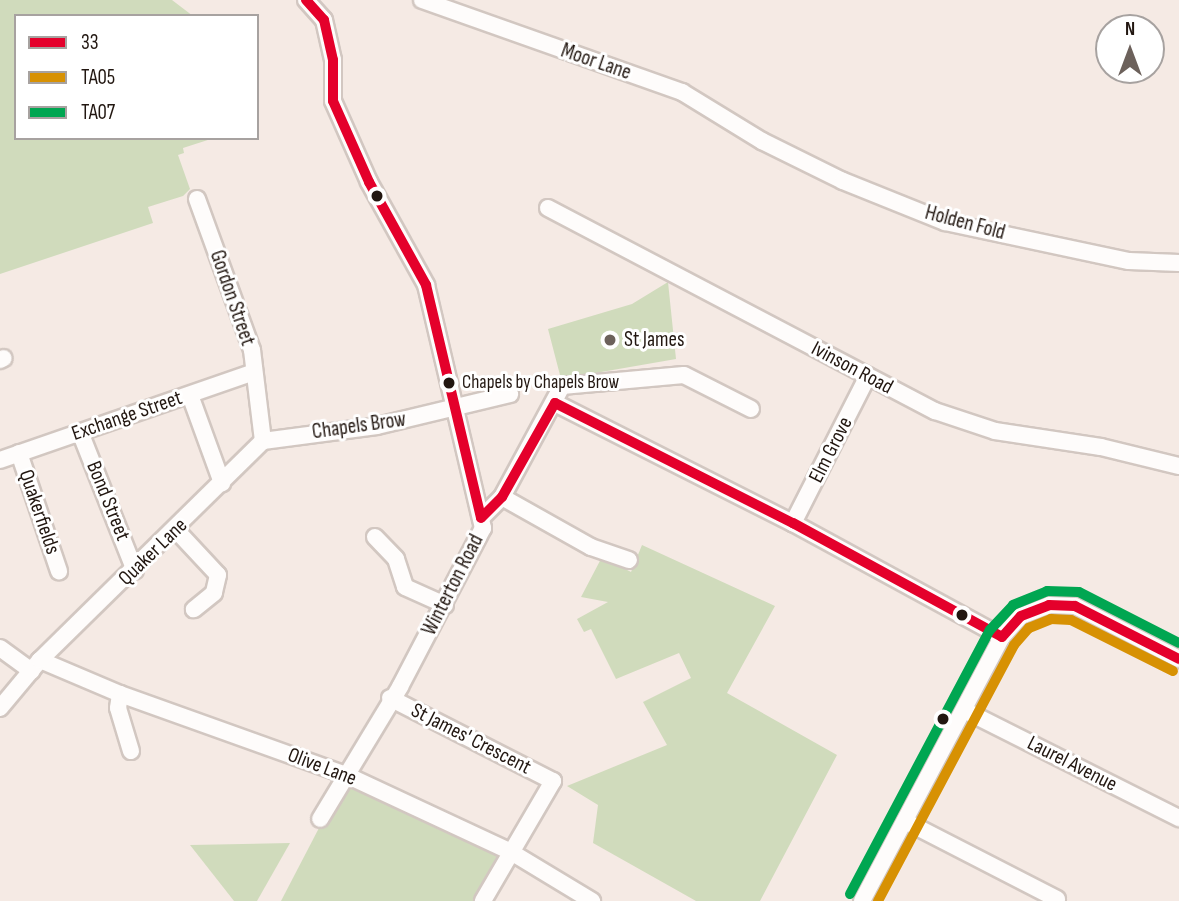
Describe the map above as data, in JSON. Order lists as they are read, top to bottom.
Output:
{
  "streets": {
    "street": [
      "Moor Lane",
      "Holden Fold",
      "Gordon Street",
      "Ivinson Road",
      "Exchange Street",
      "Chapels Brow",
      "Elm Grove",
      "Bond Street",
      "Quakerfields",
      "Quaker Lane",
      "Winterton Road",
      "St James' Crescent",
      "Laurel Avenue",
      "Olive Lane"
    ]
  },
  "crossings": [
    ["Moor Lane", "Holden Fold"],
    ["Gordon Street", "Exchange Street"],
    ["Gordon Street", "Chapels Brow"],
    ["Gordon Street", "Quaker Lane"],
    ["Ivinson Road", "Elm Grove"],
    ["Exchange Street", "Bond Street"],
    ["Exchange Street", "Quakerfields"],
    ["Chapels Brow", "Quaker Lane"],
    ["Bond Street", "Quaker Lane"],
    ["Quaker Lane", "Olive Lane"],
    ["Winterton Road", "St James' Crescent"],
    ["Winterton Road", "Olive Lane"],
    ["St James' Crescent", "Olive Lane"]
  ],
  "places": ["St James", "Chapels by Chapels Brow"],
  "lines": ["transit line 33", "transit line TA07", "transit line TA05"],
  "legend": ["33", "TA05", "TA07"],
  "north": "top"
}
